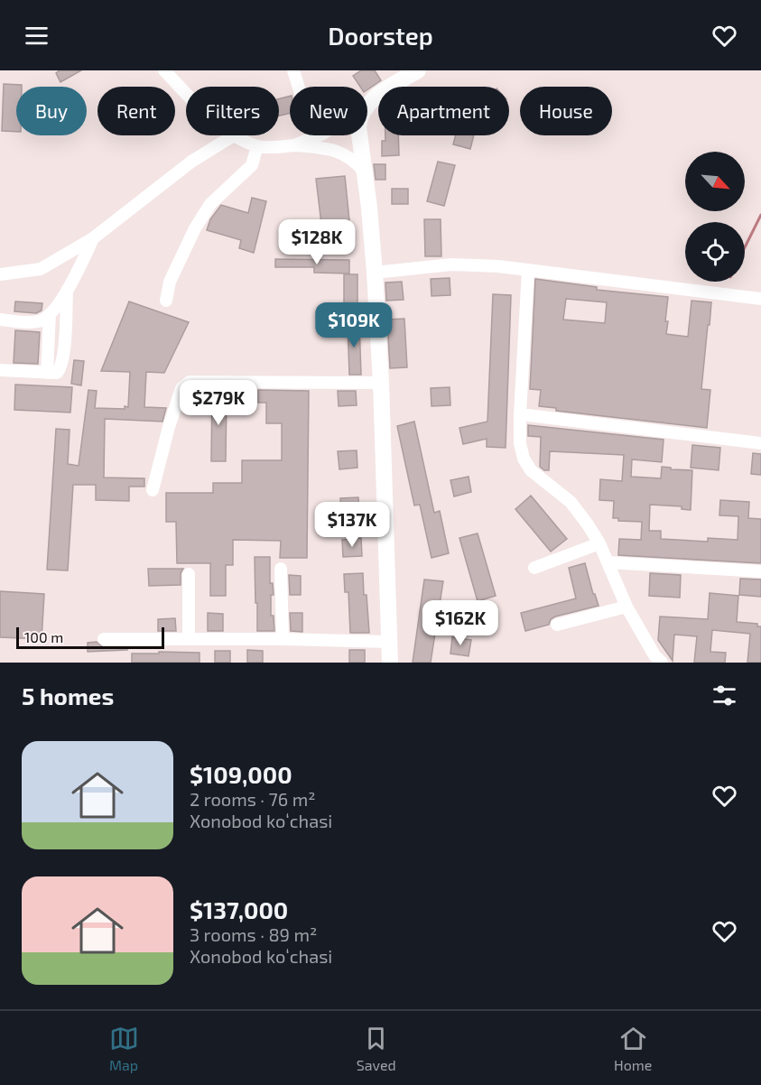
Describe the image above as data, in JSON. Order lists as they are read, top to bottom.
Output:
{
  "scale_bar": "100 m",
  "north": "bottom right",
  "page": {
    "header": "Doorstep",
    "chip": [
      "Buy",
      "Rent",
      "Filters",
      "New",
      "Apartment",
      "House"
    ],
    "price": [
      "$128K",
      "$109K",
      "$279K",
      "$137K",
      "$162K"
    ],
    "scale": "100 m",
    "heading": "5 homes",
    "list": [
      {
        "name": "$109,000",
        "note": "2 rooms · 76 m² · Xonobod koʻchasi"
      },
      {
        "name": "$137,000",
        "note": "3 rooms · 89 m² · Xonobod koʻchasi"
      }
    ],
    "tabs": ["Map", "Saved", "Home"]
  }
}
